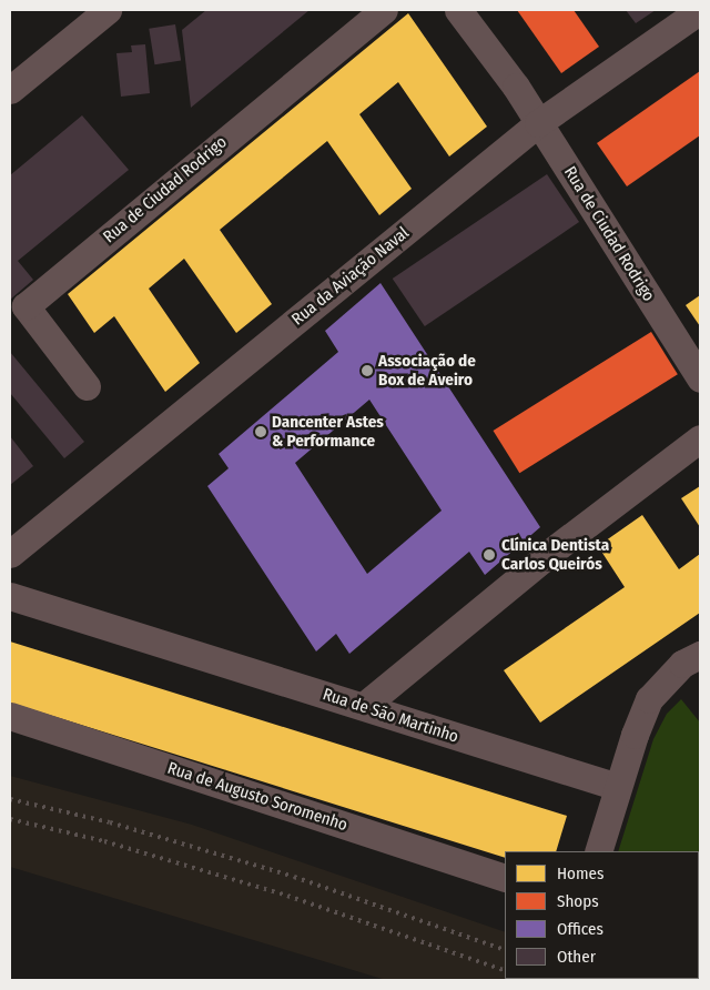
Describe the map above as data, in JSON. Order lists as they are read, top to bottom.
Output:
{
  "streets": {
    "street": [
      "Rua de Ciudad Rodrigo",
      "Rua da Aviação Naval",
      "Rua de São Martinho",
      "Rua de Augusto Soromenho"
    ]
  },
  "crossings": [
    ["Rua de Ciudad Rodrigo", "Rua da Aviação Naval"]
  ],
  "places": ["Associação de Box de Aveiro", "Dancenter Astes & Performance", "Clínica Dentista Carlos Queirós"],
  "legend": [
    "Homes",
    "Shops",
    "Offices",
    "Other"
  ]
}
